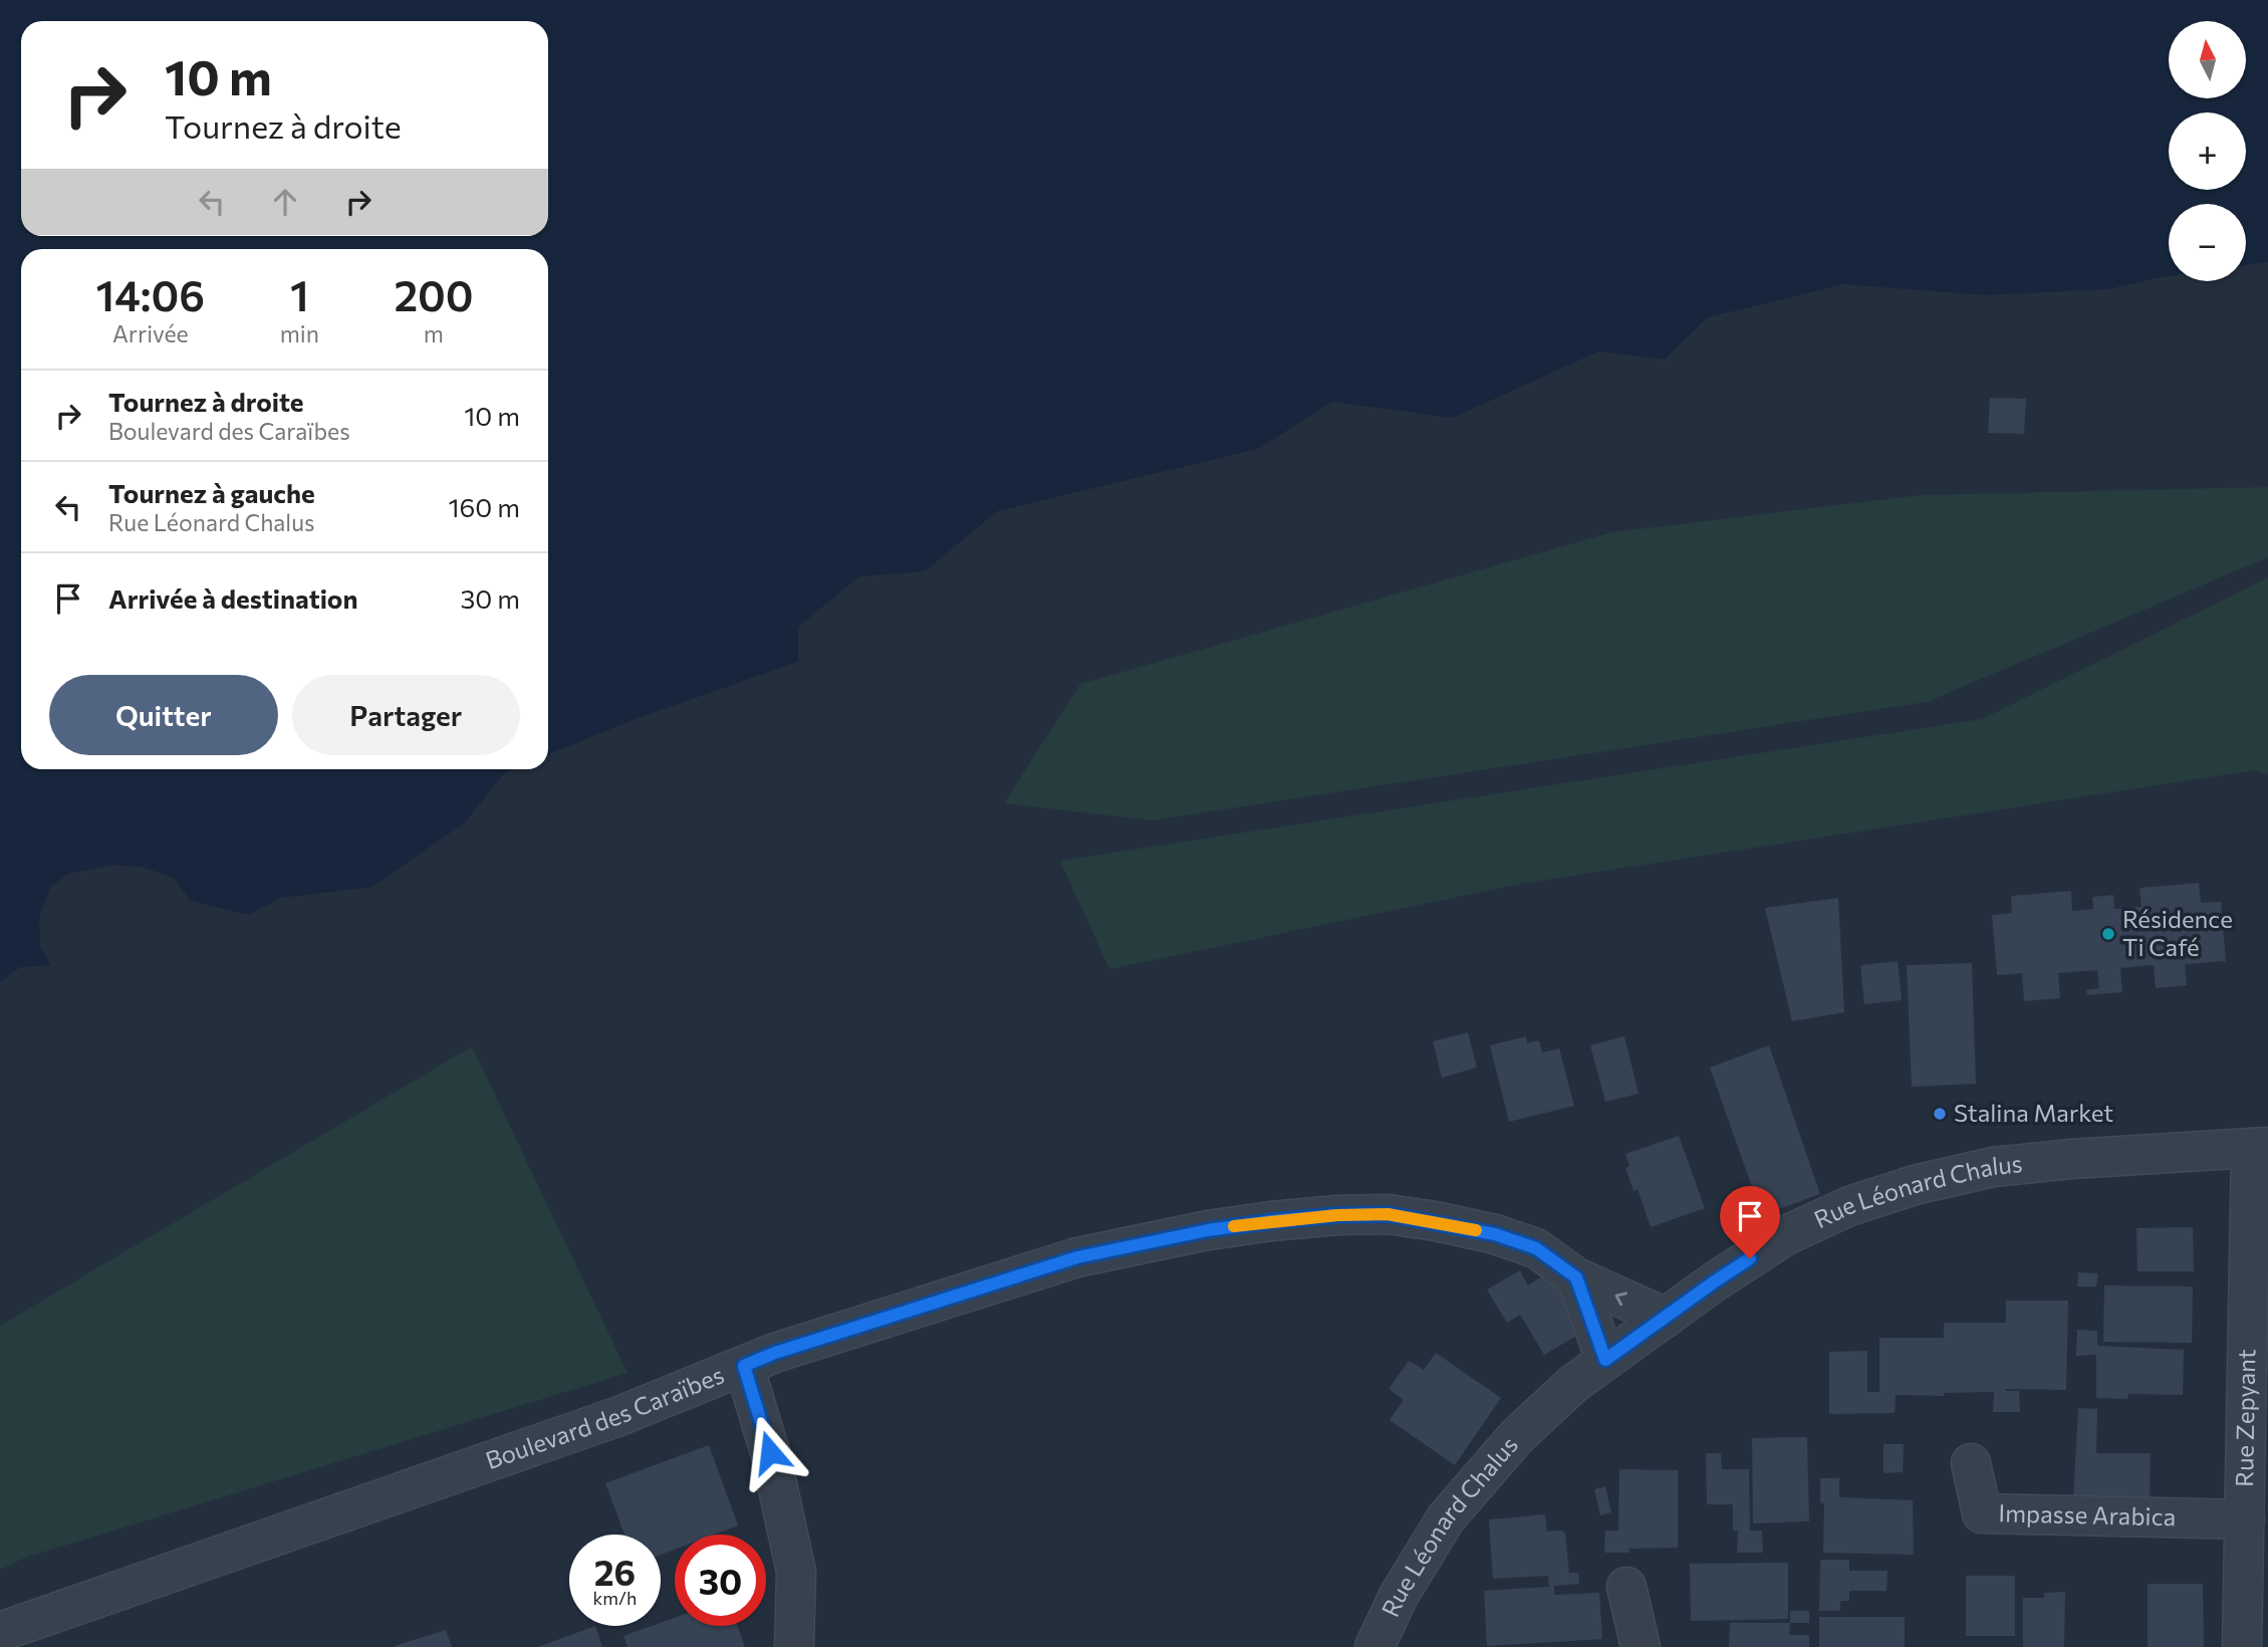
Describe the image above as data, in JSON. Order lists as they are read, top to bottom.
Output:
{
  "streets": {
    "street": [
      "Rue Léonard Chalus",
      "Boulevard des Caraïbes",
      "Rue Zepyant",
      "Impasse Arabica"
    ]
  },
  "crossings": [
    ["Rue Léonard Chalus", "Boulevard des Caraïbes"],
    ["Rue Léonard Chalus", "Rue Zepyant"],
    ["Rue Zepyant", "Impasse Arabica"]
  ],
  "places": ["Résidence Ti Café", "Stalina Market"],
  "north": "top",
  "page": {
    "map_buttons": ["+", "−"],
    "turn": ["10 m", "Tournez à droite"],
    "eta": [
      "14:06",
      "Arrivée",
      "1",
      "min",
      "200",
      "m"
    ],
    "list": [
      {
        "name": "Tournez à droite",
        "note": "Boulevard des Caraïbes",
        "value": "10 m"
      },
      {
        "name": "Tournez à gauche",
        "note": "Rue Léonard Chalus",
        "value": "160 m"
      },
      {
        "name": "Arrivée à destination",
        "value": "30 m"
      }
    ],
    "buttons": ["Quitter", "Partager"],
    "speed": "26 km/h",
    "limit": "30"
  }
}
